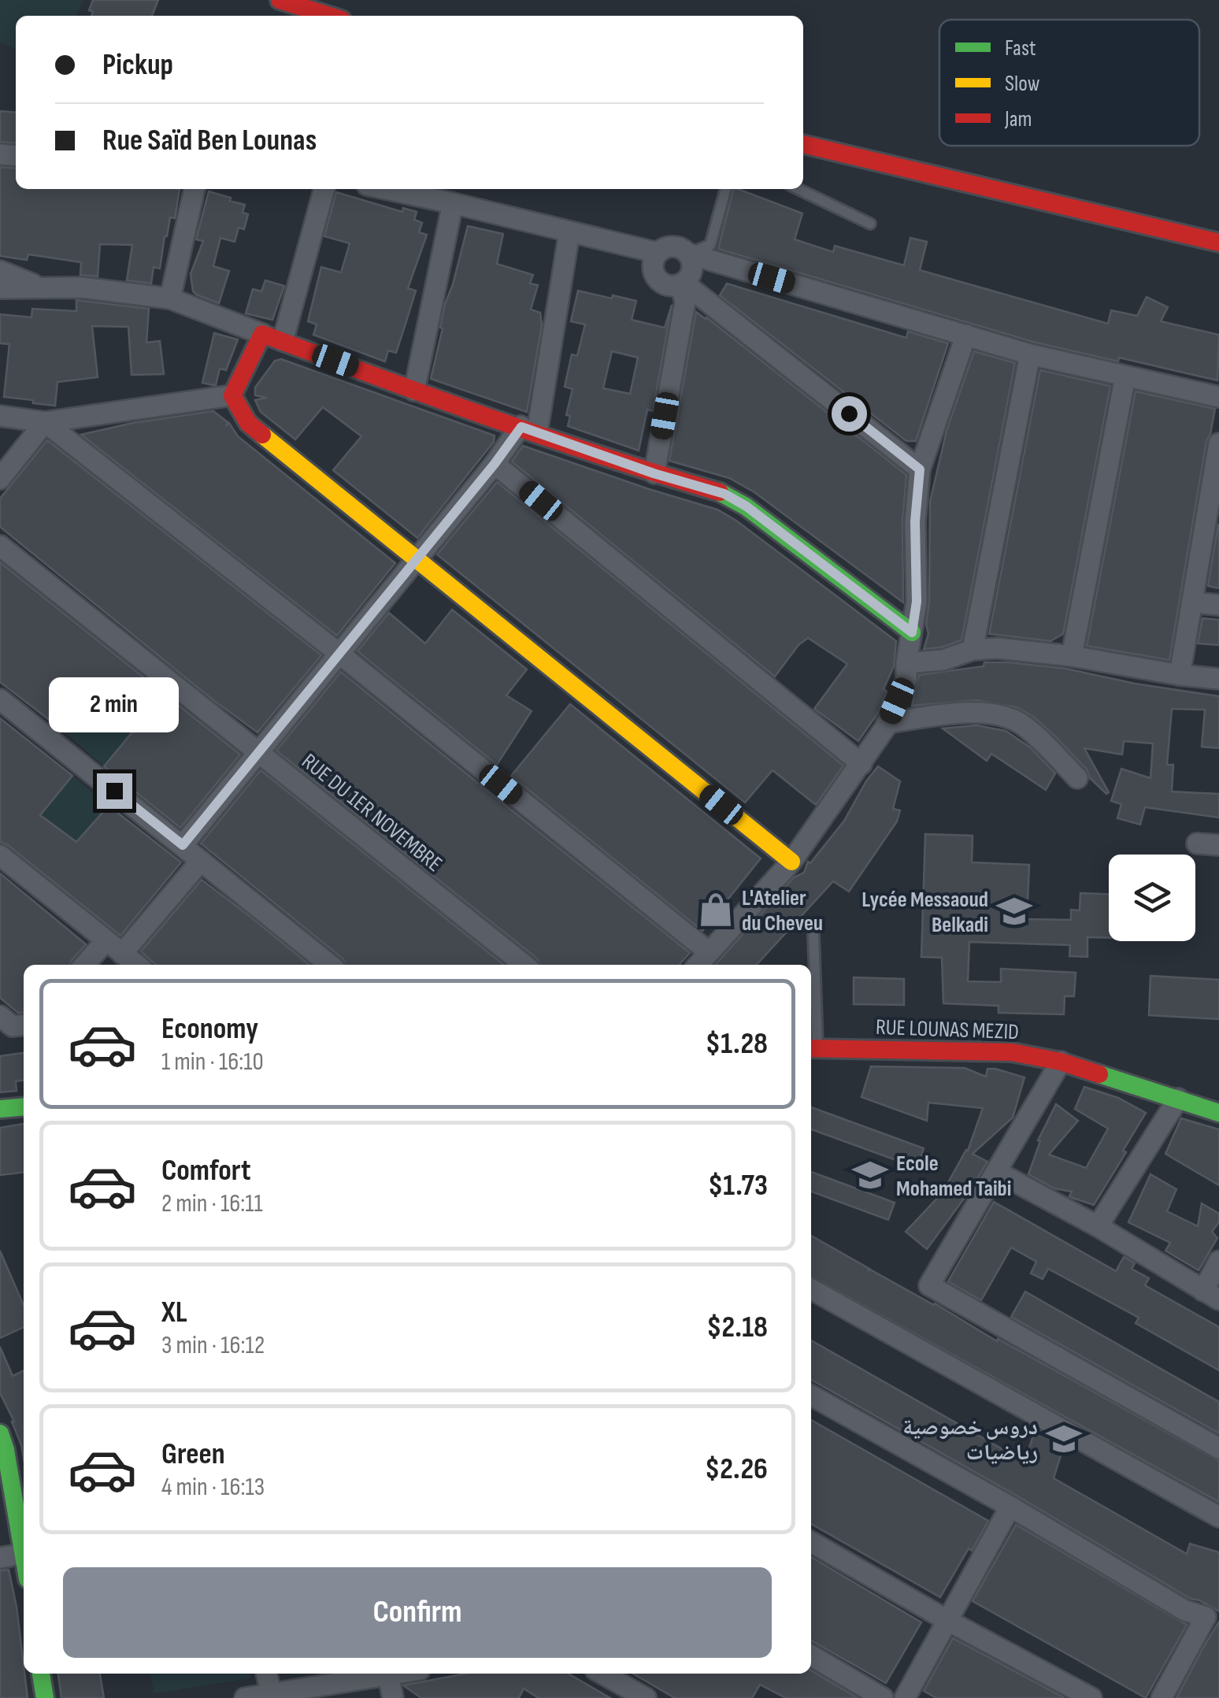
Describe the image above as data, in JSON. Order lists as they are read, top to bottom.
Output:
{
  "streets": {
    "street": ["RUE DU 1ER NOVEMBRE", "RUE LOUNAS MEZID"]
  },
  "places": {
    "shop": ["L'Atelier du Cheveu"],
    "school or university": ["Lycée Messaoud Belkadi", "Ecole Mohamed Taibi", "دروس خصوصية رياضيات"]
  },
  "legend": ["Fast", "Slow", "Jam"],
  "page": {
    "banner": ["Pickup", "Rue Saïd Ben Lounas"],
    "bubble": "2 min",
    "list": [
      {
        "name": "Economy",
        "note": "1 min · 16:10",
        "value": "$1.28"
      },
      {
        "name": "Comfort",
        "note": "2 min · 16:11",
        "value": "$1.73"
      },
      {
        "name": "XL",
        "note": "3 min · 16:12",
        "value": "$2.18"
      },
      {
        "name": "Green",
        "note": "4 min · 16:13",
        "value": "$2.26"
      }
    ],
    "buttons": "Confirm"
  }
}
